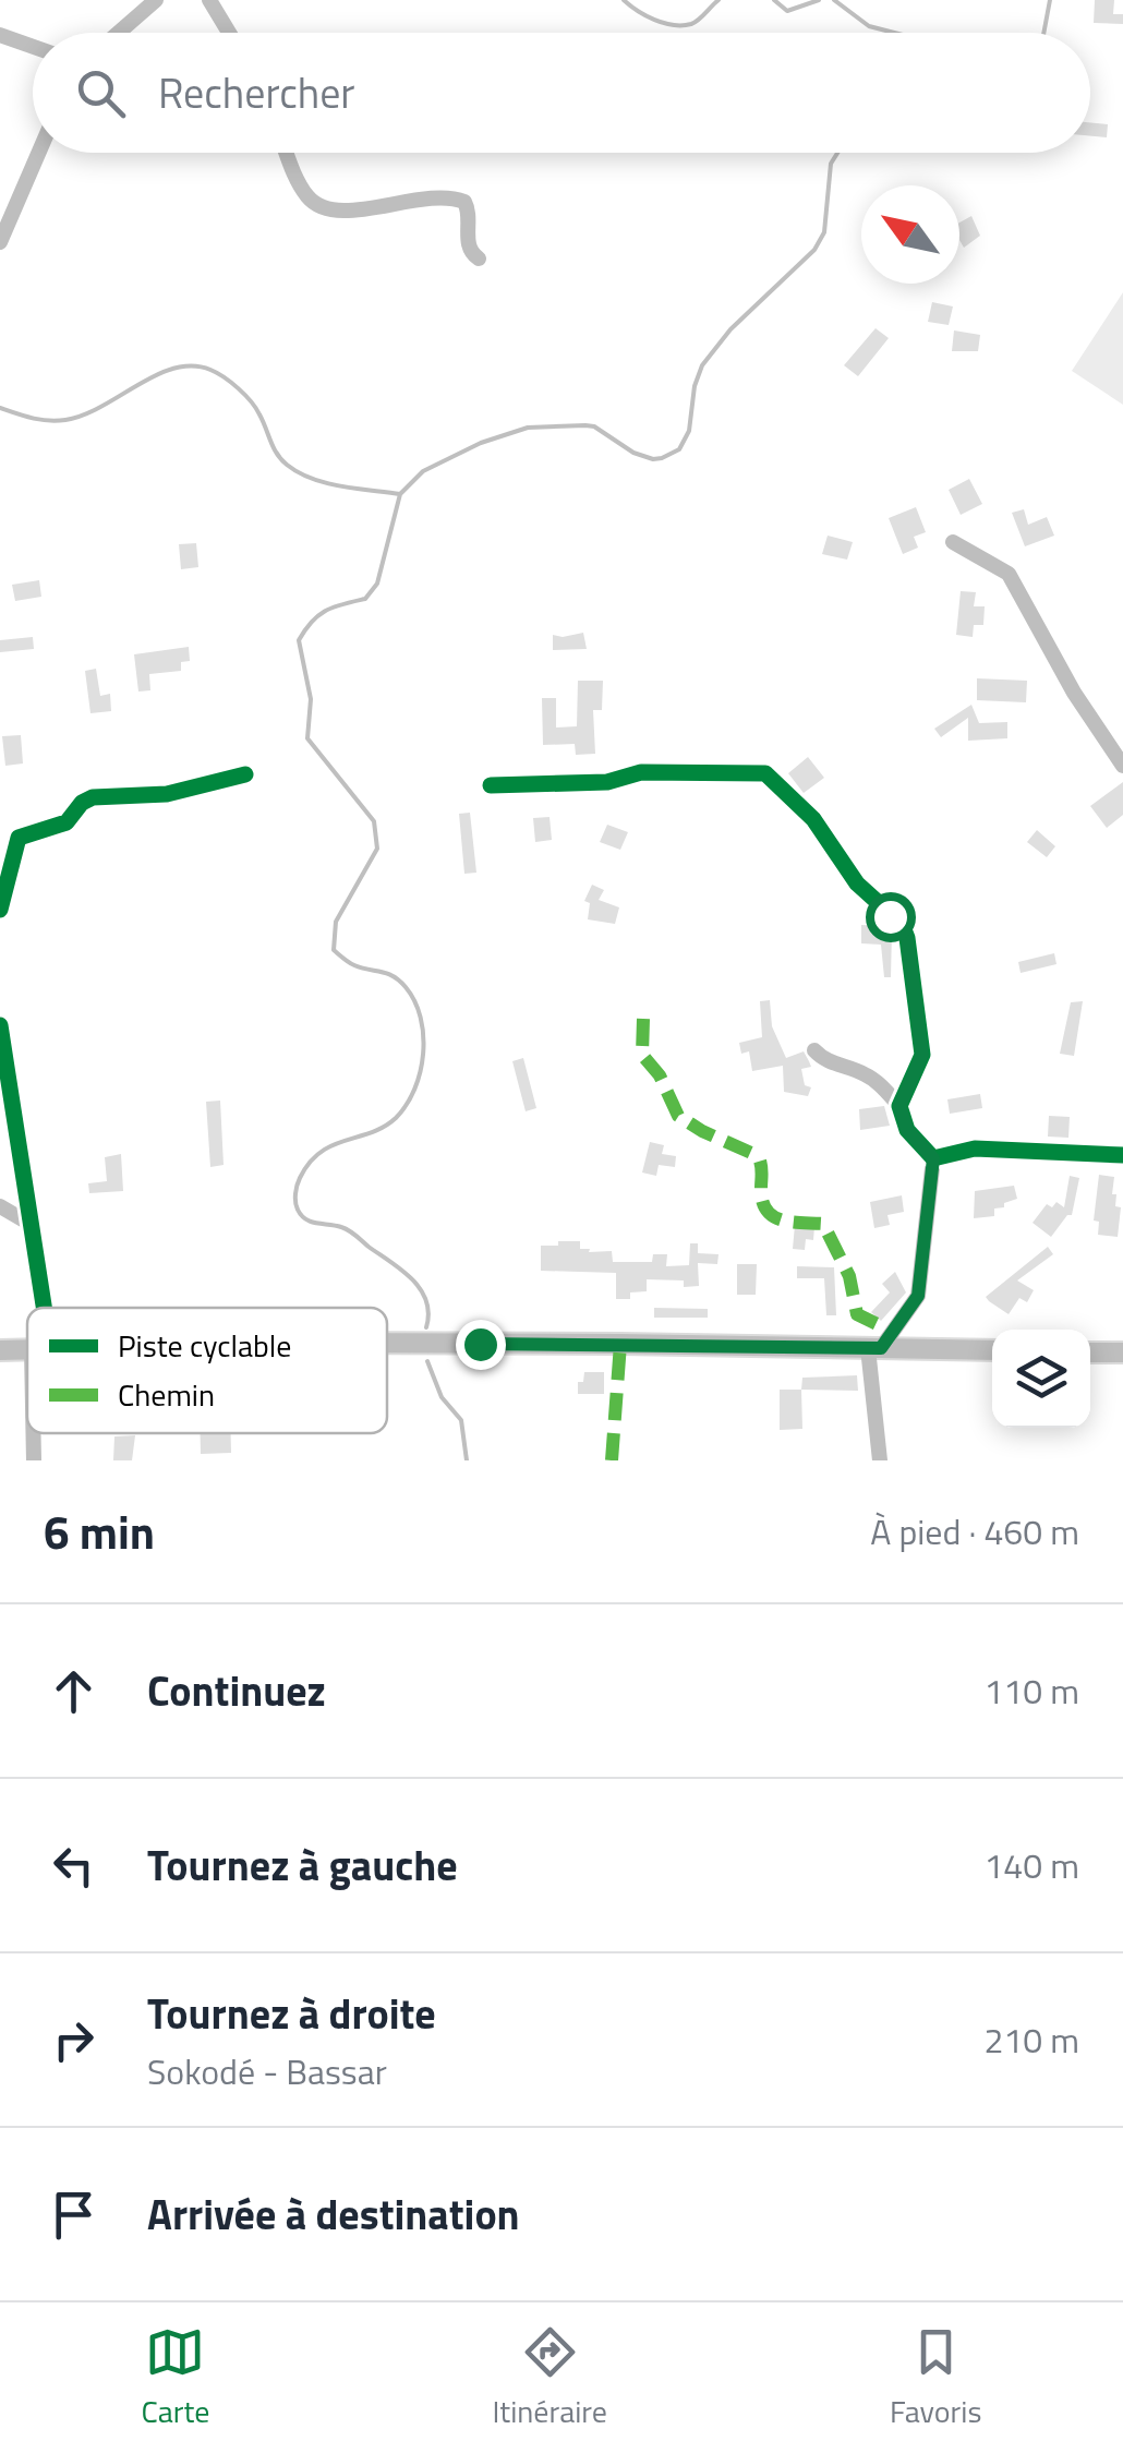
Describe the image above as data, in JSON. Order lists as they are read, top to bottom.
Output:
{
  "legend": ["Piste cyclable", "Chemin"],
  "north": "top left",
  "page": {
    "search": "Rechercher",
    "heading": ["6 min", "À pied · 460 m"],
    "list": [
      ["Continuez", "110 m"],
      ["Tournez à gauche", "140 m"],
      ["Tournez à droite", "Sokodé - Bassar", "210 m"],
      "Arrivée à destination"
    ],
    "nav": ["Carte", "Itinéraire", "Favoris"]
  }
}
